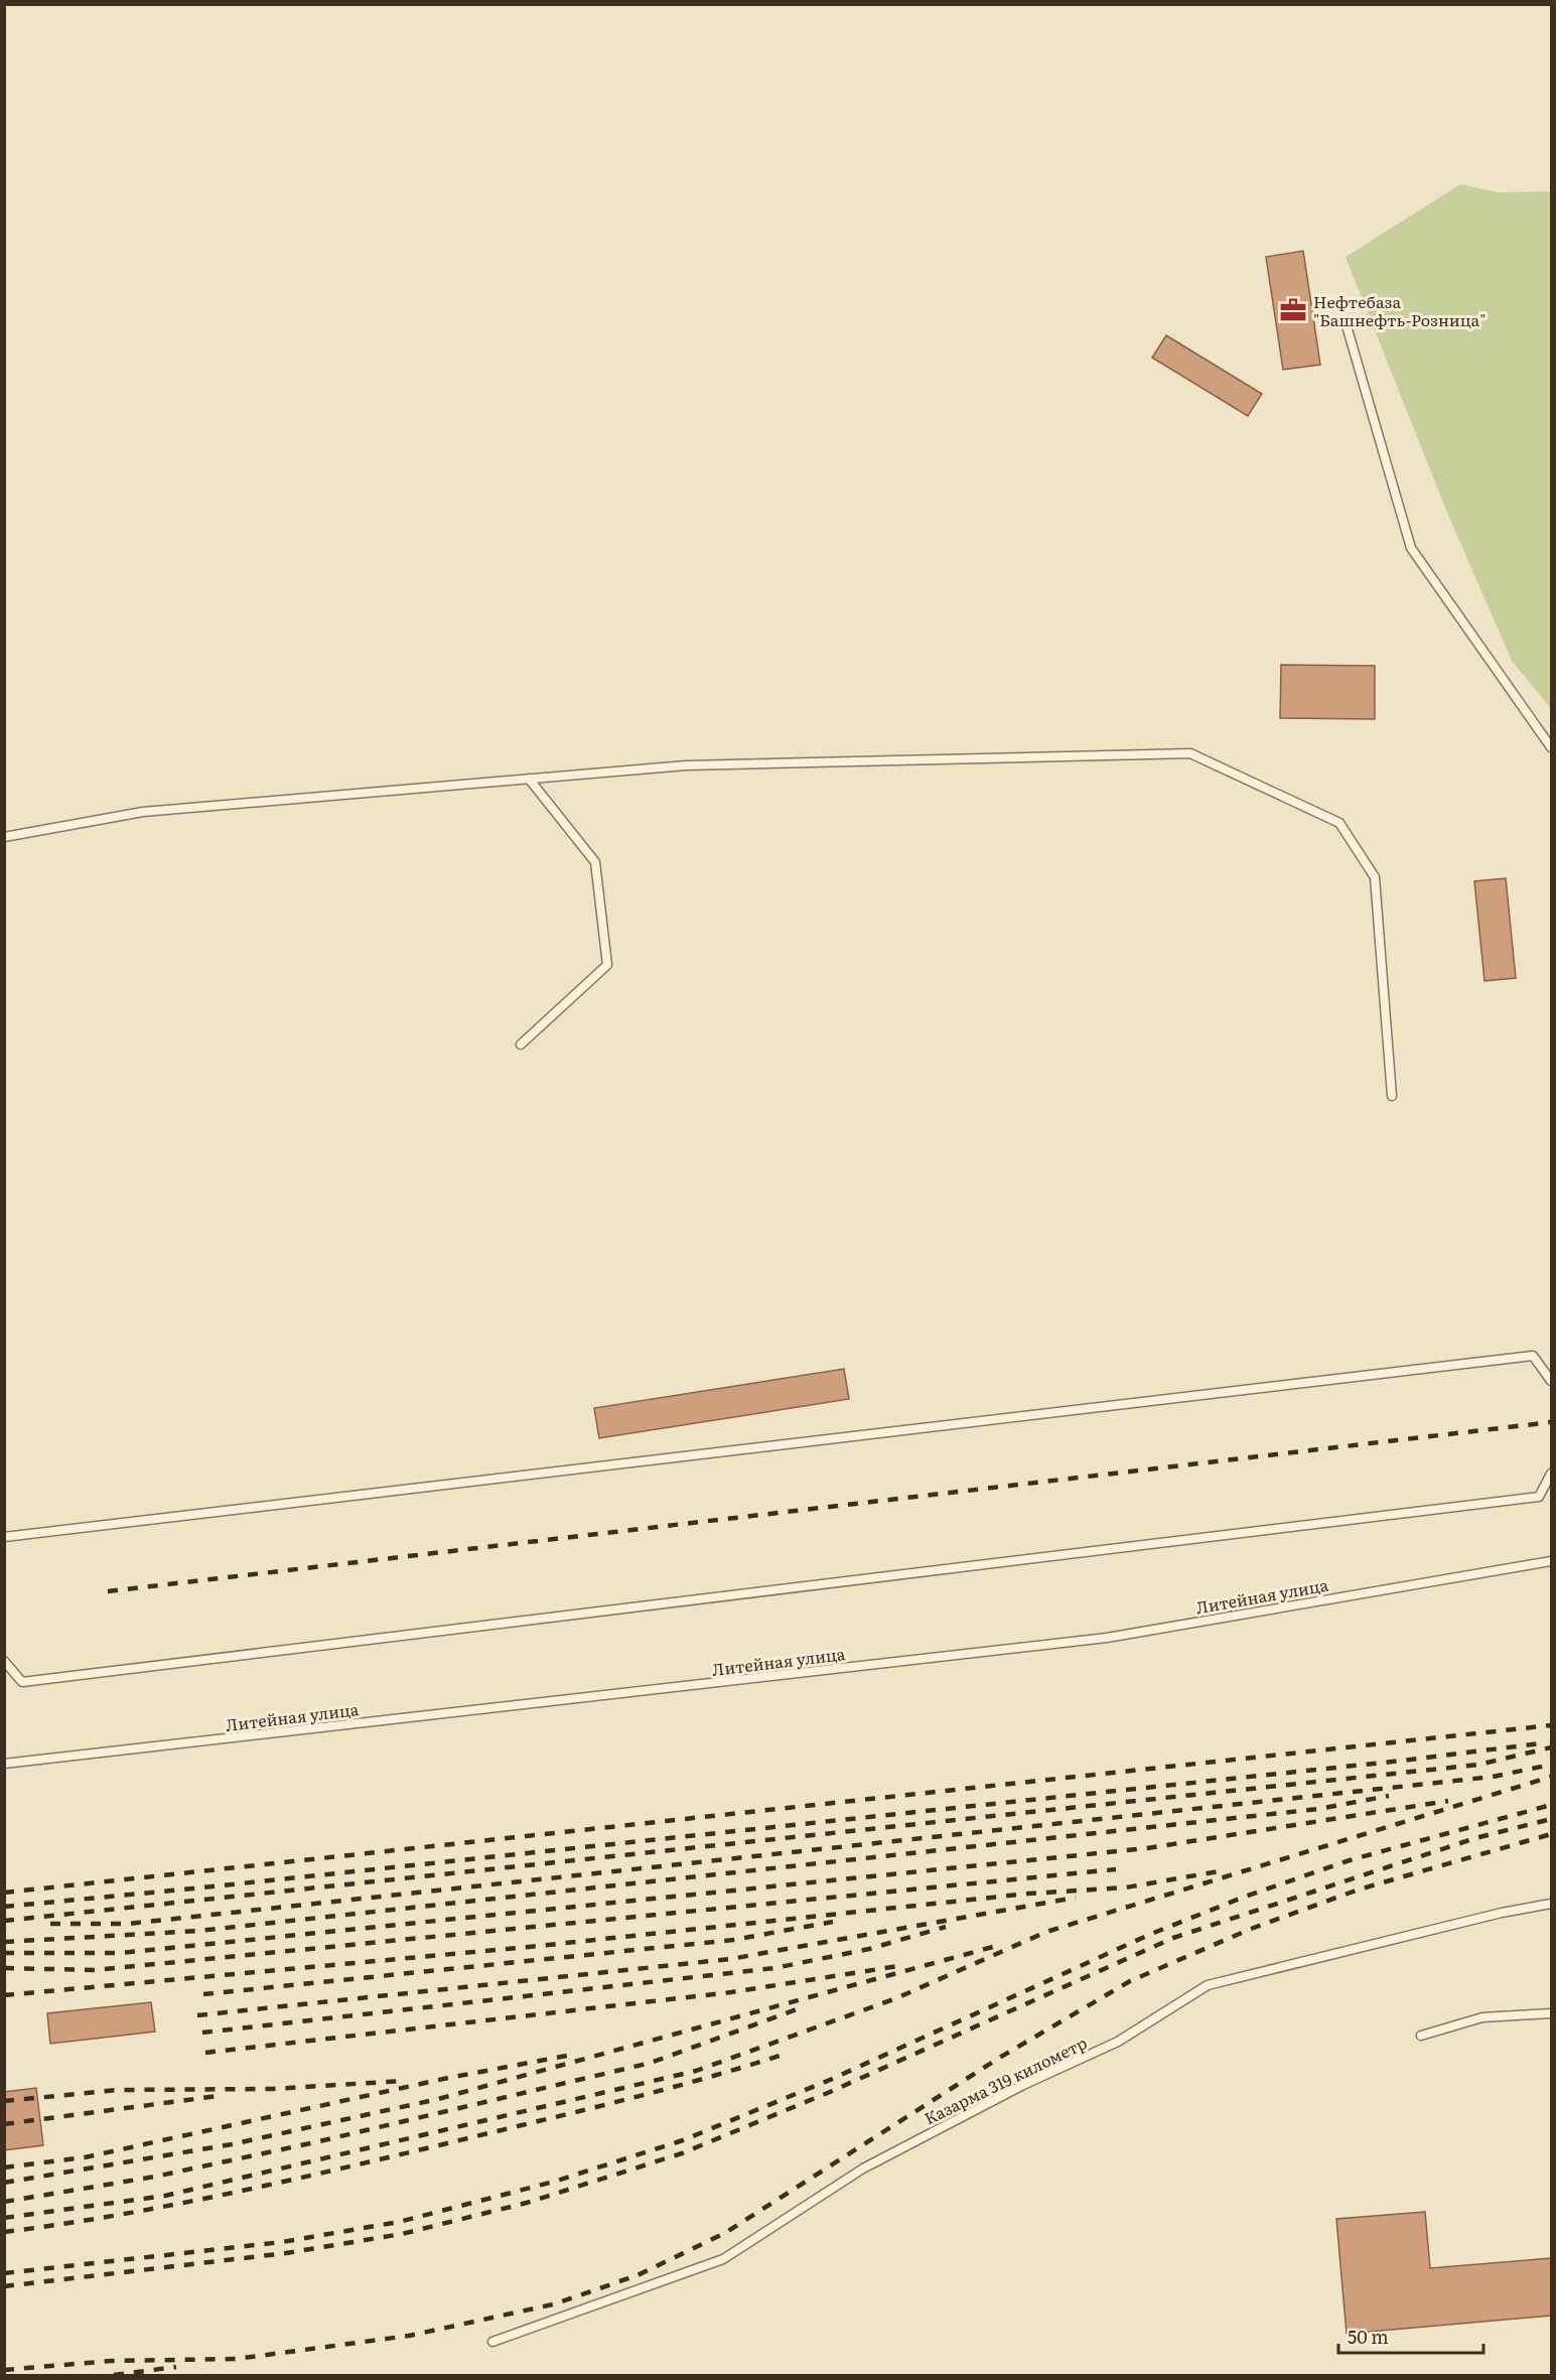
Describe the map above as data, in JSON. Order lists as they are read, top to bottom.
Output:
{
  "streets": {
    "lane": ["Литейная улица", "Казарма 319 километр"]
  },
  "places": {
    "office": ["Нефтебаза \"Башнефть-Розница\""]
  },
  "scale_bar": "50 m"
}
